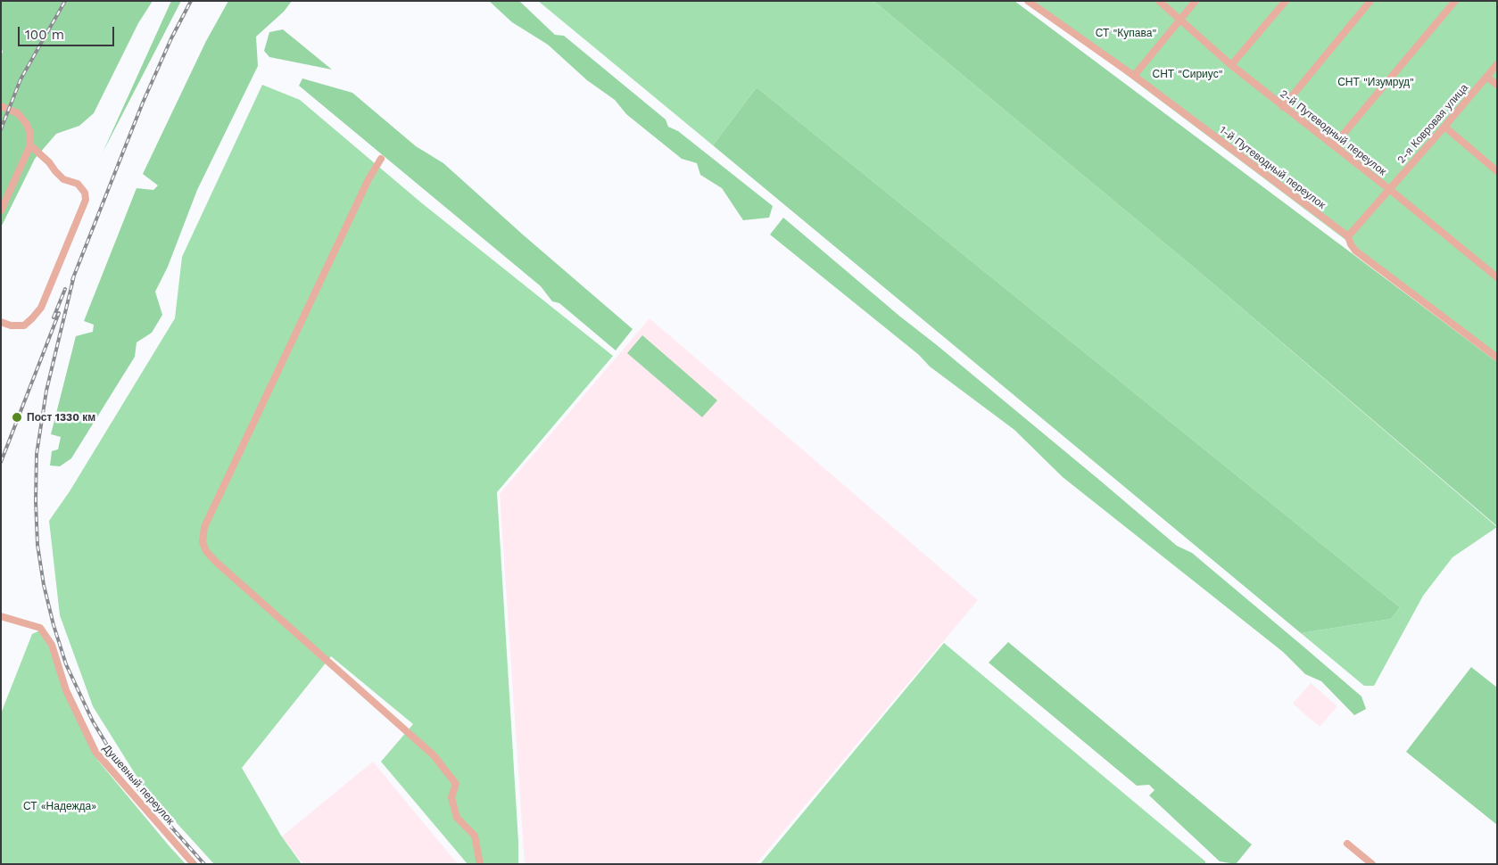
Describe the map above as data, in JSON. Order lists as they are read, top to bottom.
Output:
{
  "streets": {
    "street": [
      "2-я Ковровая улица",
      "2-й Путеводный переулок",
      "1-й Путеводный переулок",
      "Душевный переулок"
    ]
  },
  "crossings": [
    ["2-я Ковровая улица", "2-й Путеводный переулок"],
    ["2-я Ковровая улица", "1-й Путеводный переулок"]
  ],
  "parks": [
    "СТ \"Купава\"",
    "СНТ \"Сириус\"",
    "СНТ \"Изумруд\"",
    "СТ «Надежда»"
  ],
  "places": ["Пост 1330 км"],
  "scale_bar": "100 m"
}
